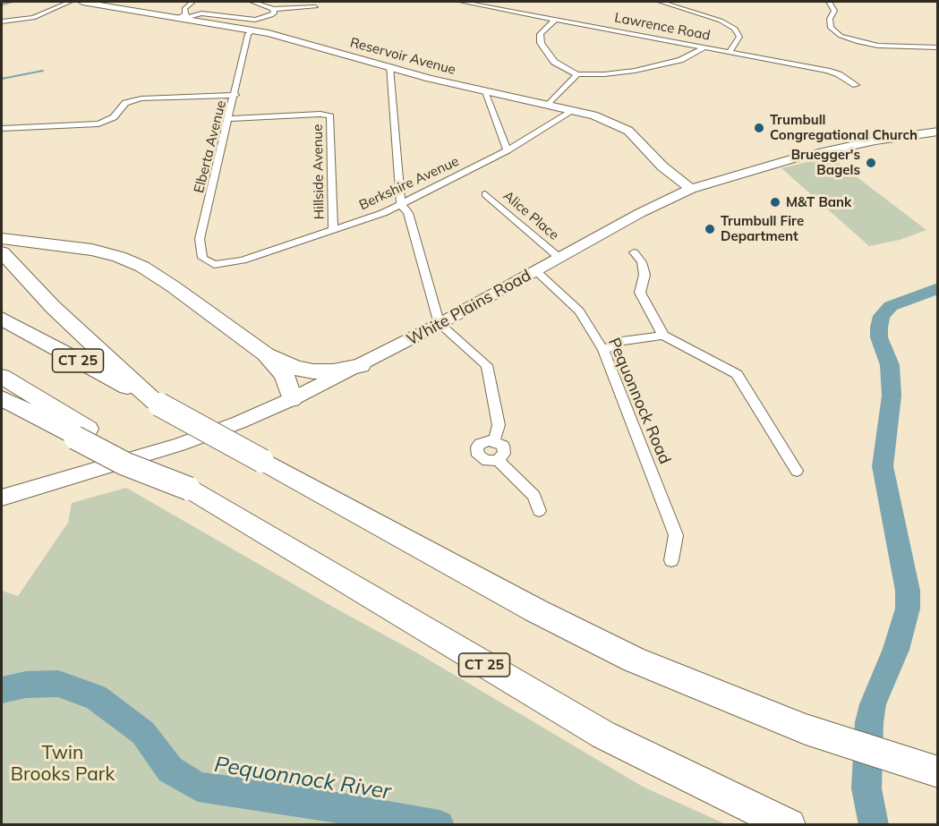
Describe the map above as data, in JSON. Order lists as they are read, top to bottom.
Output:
{
  "streets": {
    "highway": ["CT 25"],
    "main road": ["Reservoir Avenue", "White Plains Road"],
    "street": [
      "Lawrence Road",
      "Elberta Avenue",
      "Hillside Avenue",
      "Berkshire Avenue",
      "Alice Place",
      "Pequonnock Road"
    ]
  },
  "crossings": [
    ["Reservoir Avenue", "Elberta Avenue"],
    ["Reservoir Avenue", "Berkshire Avenue"],
    ["Reservoir Avenue", "White Plains Road"],
    ["Elberta Avenue", "Hillside Avenue"],
    ["Elberta Avenue", "Berkshire Avenue"],
    ["Hillside Avenue", "Berkshire Avenue"],
    ["Alice Place", "White Plains Road"],
    ["White Plains Road", "Pequonnock Road"]
  ],
  "water": ["Pequonnock River"],
  "parks": ["Twin Brooks Park"],
  "places": [
    "Trumbull Congregational Church",
    "Bruegger's Bagels",
    "M&T Bank",
    "Trumbull Fire Department"
  ]
}
